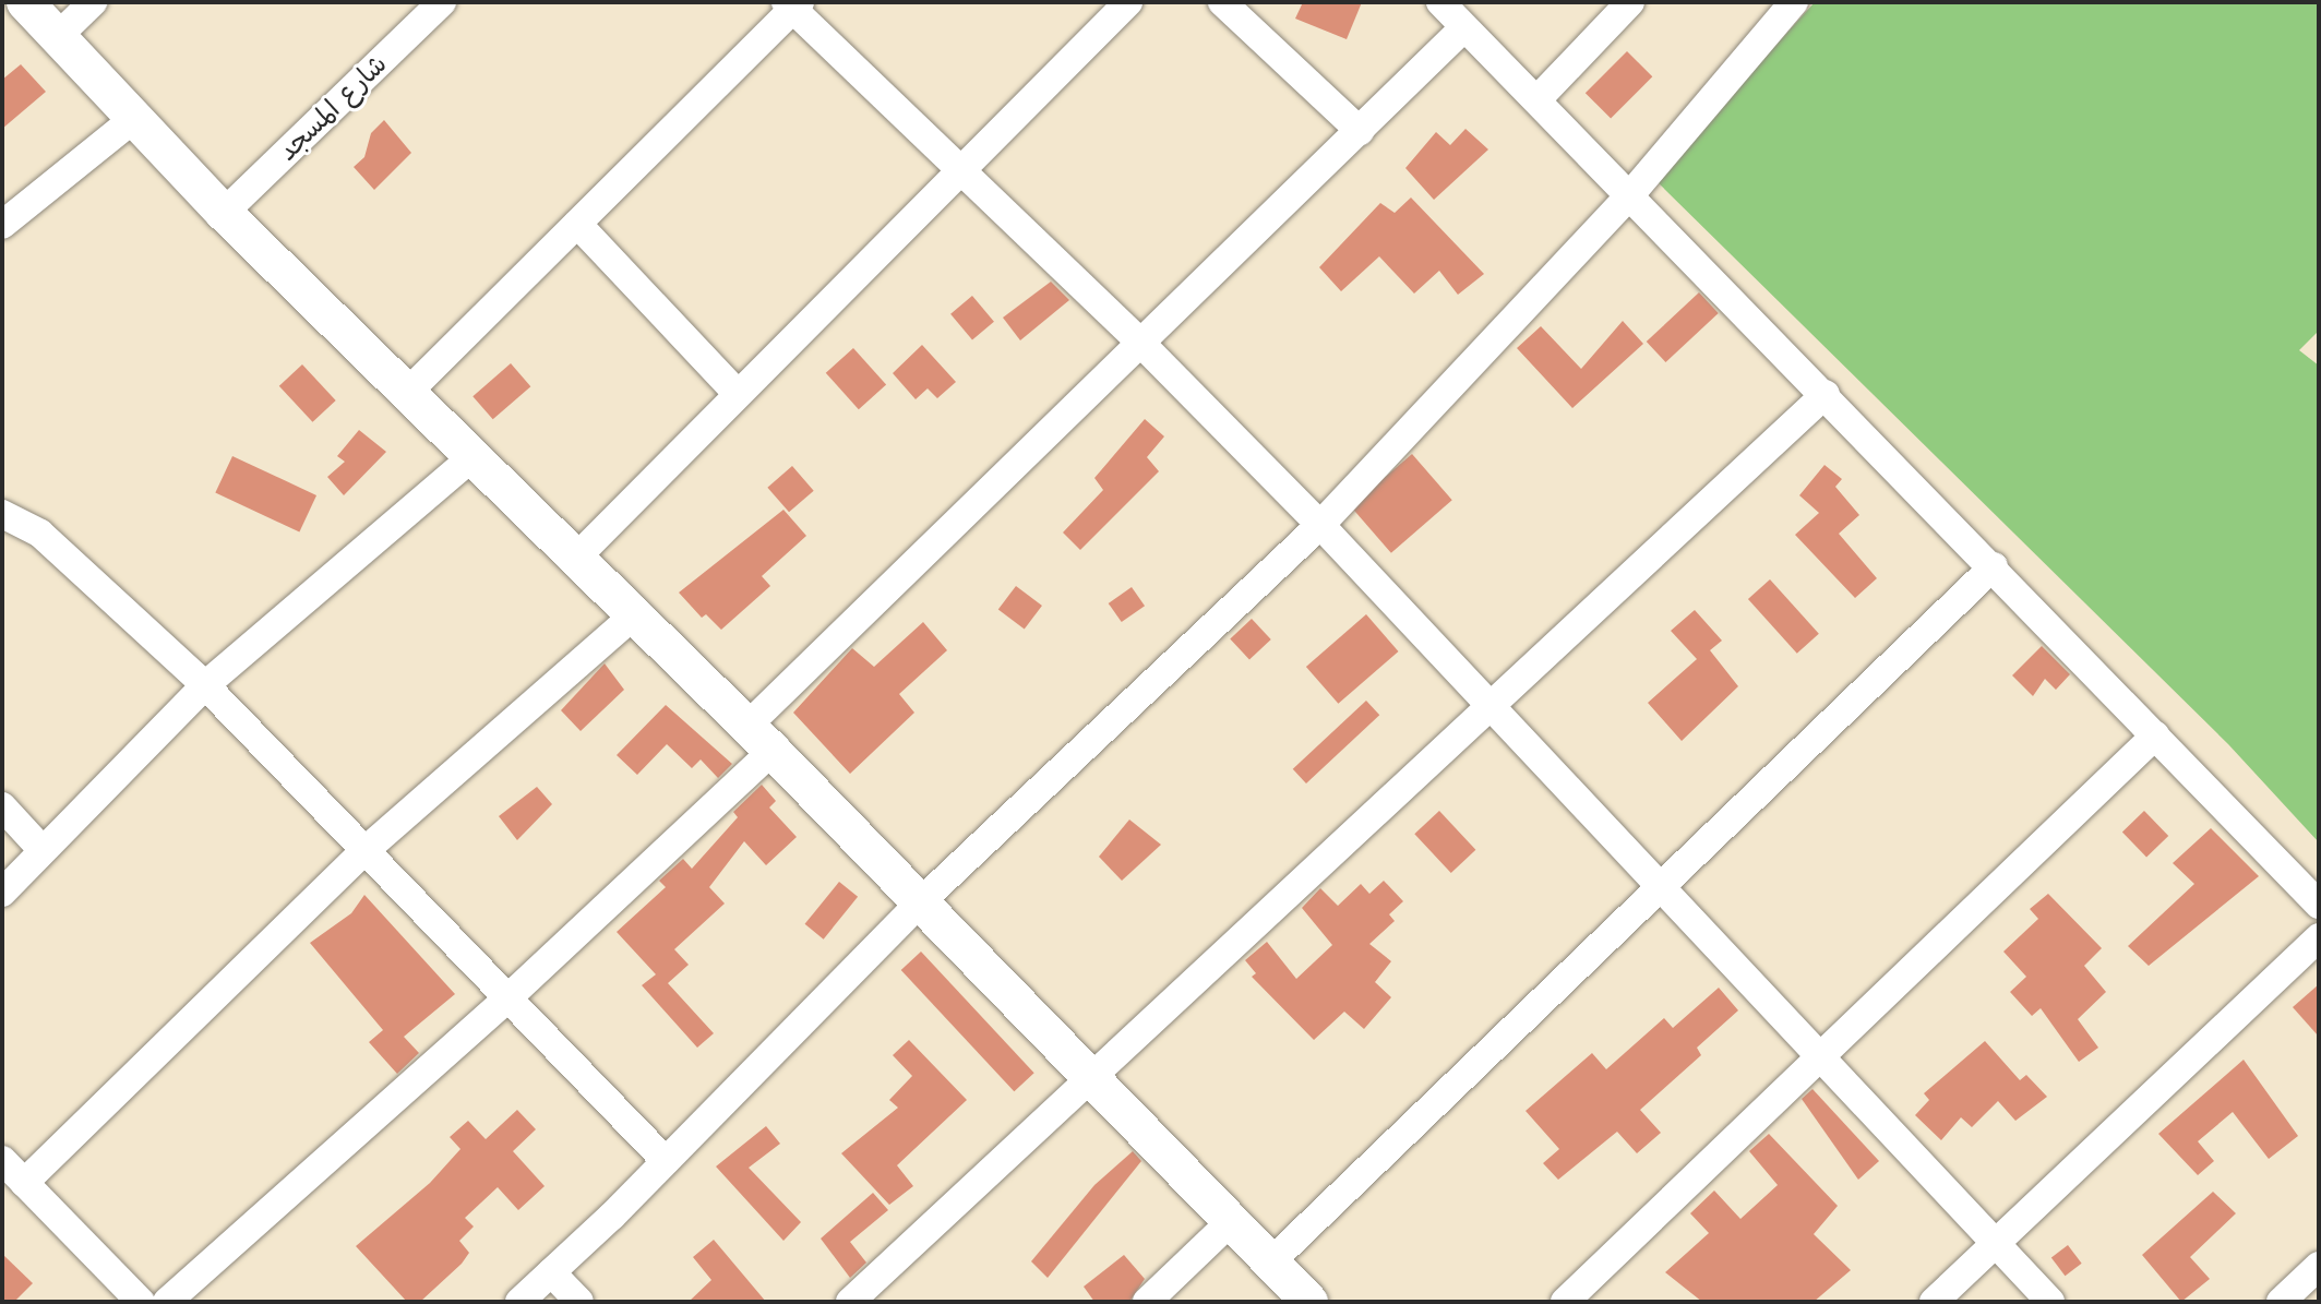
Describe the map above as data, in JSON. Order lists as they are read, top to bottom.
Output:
{
  "streets": {
    "street": ["شارع المسجد"]
  }
}
